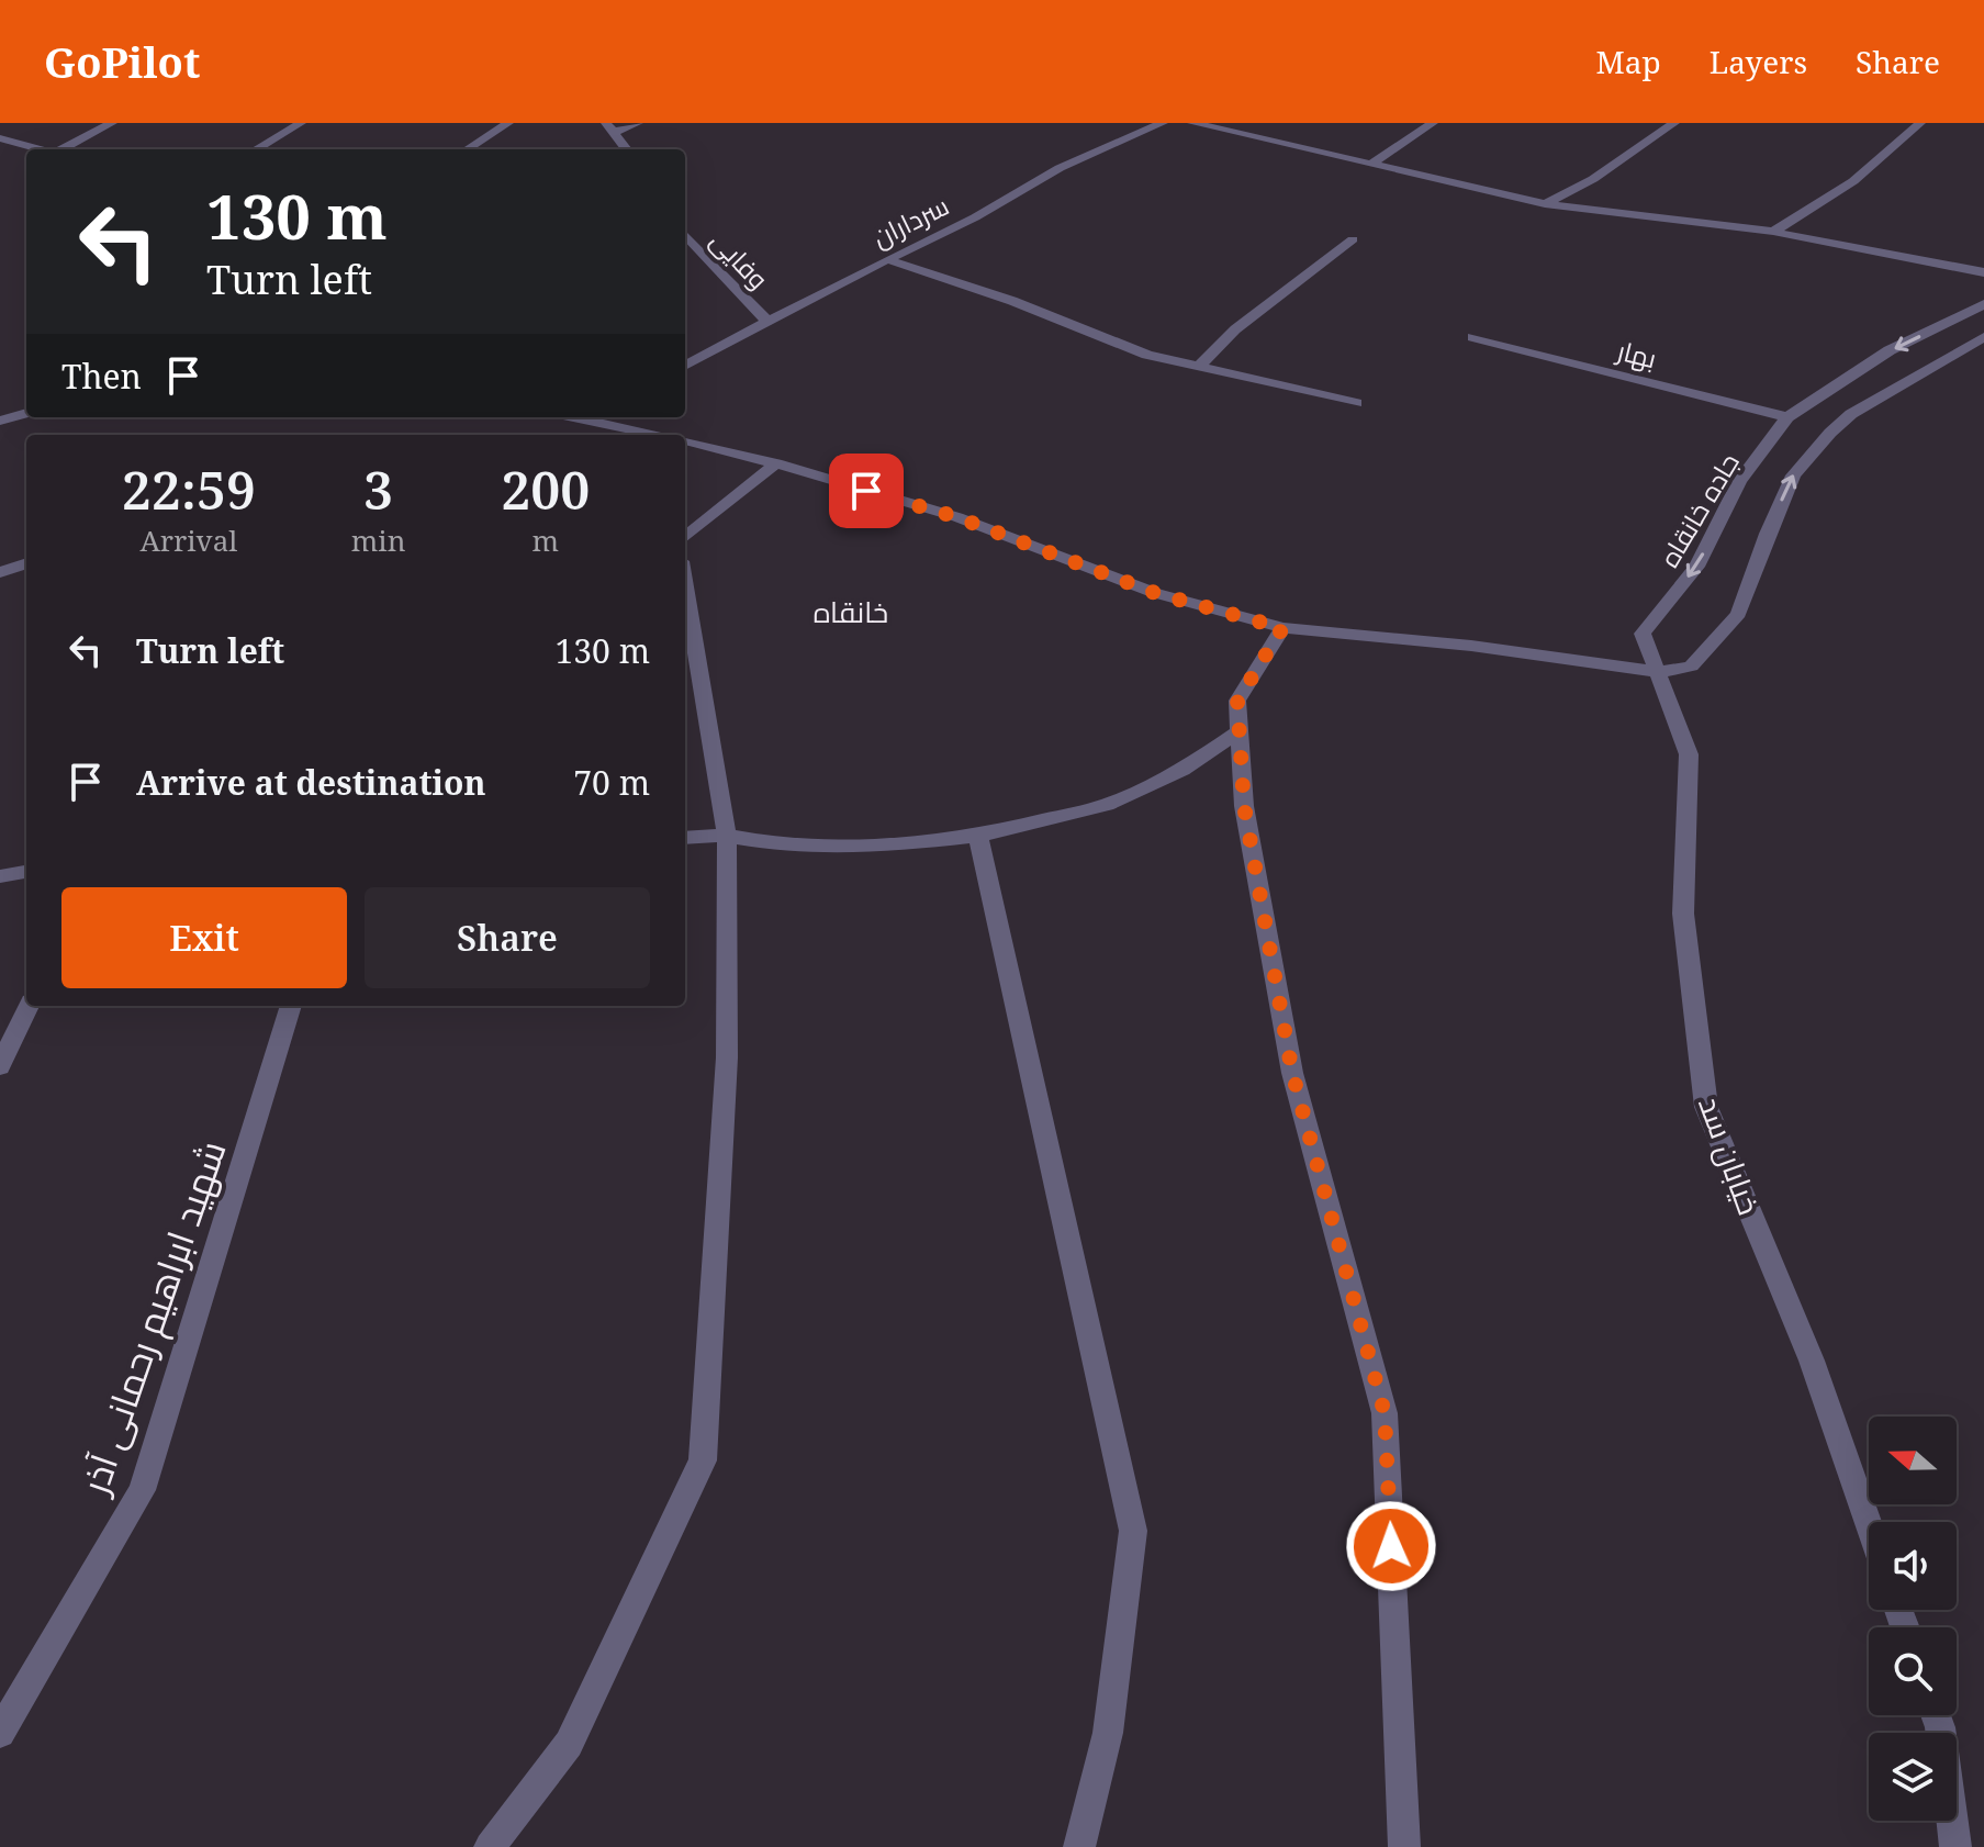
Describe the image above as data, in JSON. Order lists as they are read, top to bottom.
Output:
{
  "streets": {
    "street": [
      "سرداران",
      "وفایی",
      "بهار",
      "جاده خانقاه",
      "خیابان سد",
      "شهید ابراهیم رحمانی آذر"
    ]
  },
  "crossings": [
    ["سرداران", "وفایی"],
    ["بهار", "جاده خانقاه"],
    ["جاده خانقاه", "خیابان سد"]
  ],
  "districts": ["خانقاه"],
  "north": "left",
  "page": {
    "header": "GoPilot",
    "nav": ["Map", "Layers", "Share"],
    "turn": ["130 m", "Turn left"],
    "then": "Then",
    "eta": [
      "22:59",
      "Arrival",
      "3",
      "min",
      "200",
      "m"
    ],
    "list": [
      {
        "name": "Turn left",
        "value": "130 m"
      },
      {
        "name": "Arrive at destination",
        "value": "70 m"
      }
    ],
    "buttons": ["Exit", "Share"]
  }
}
